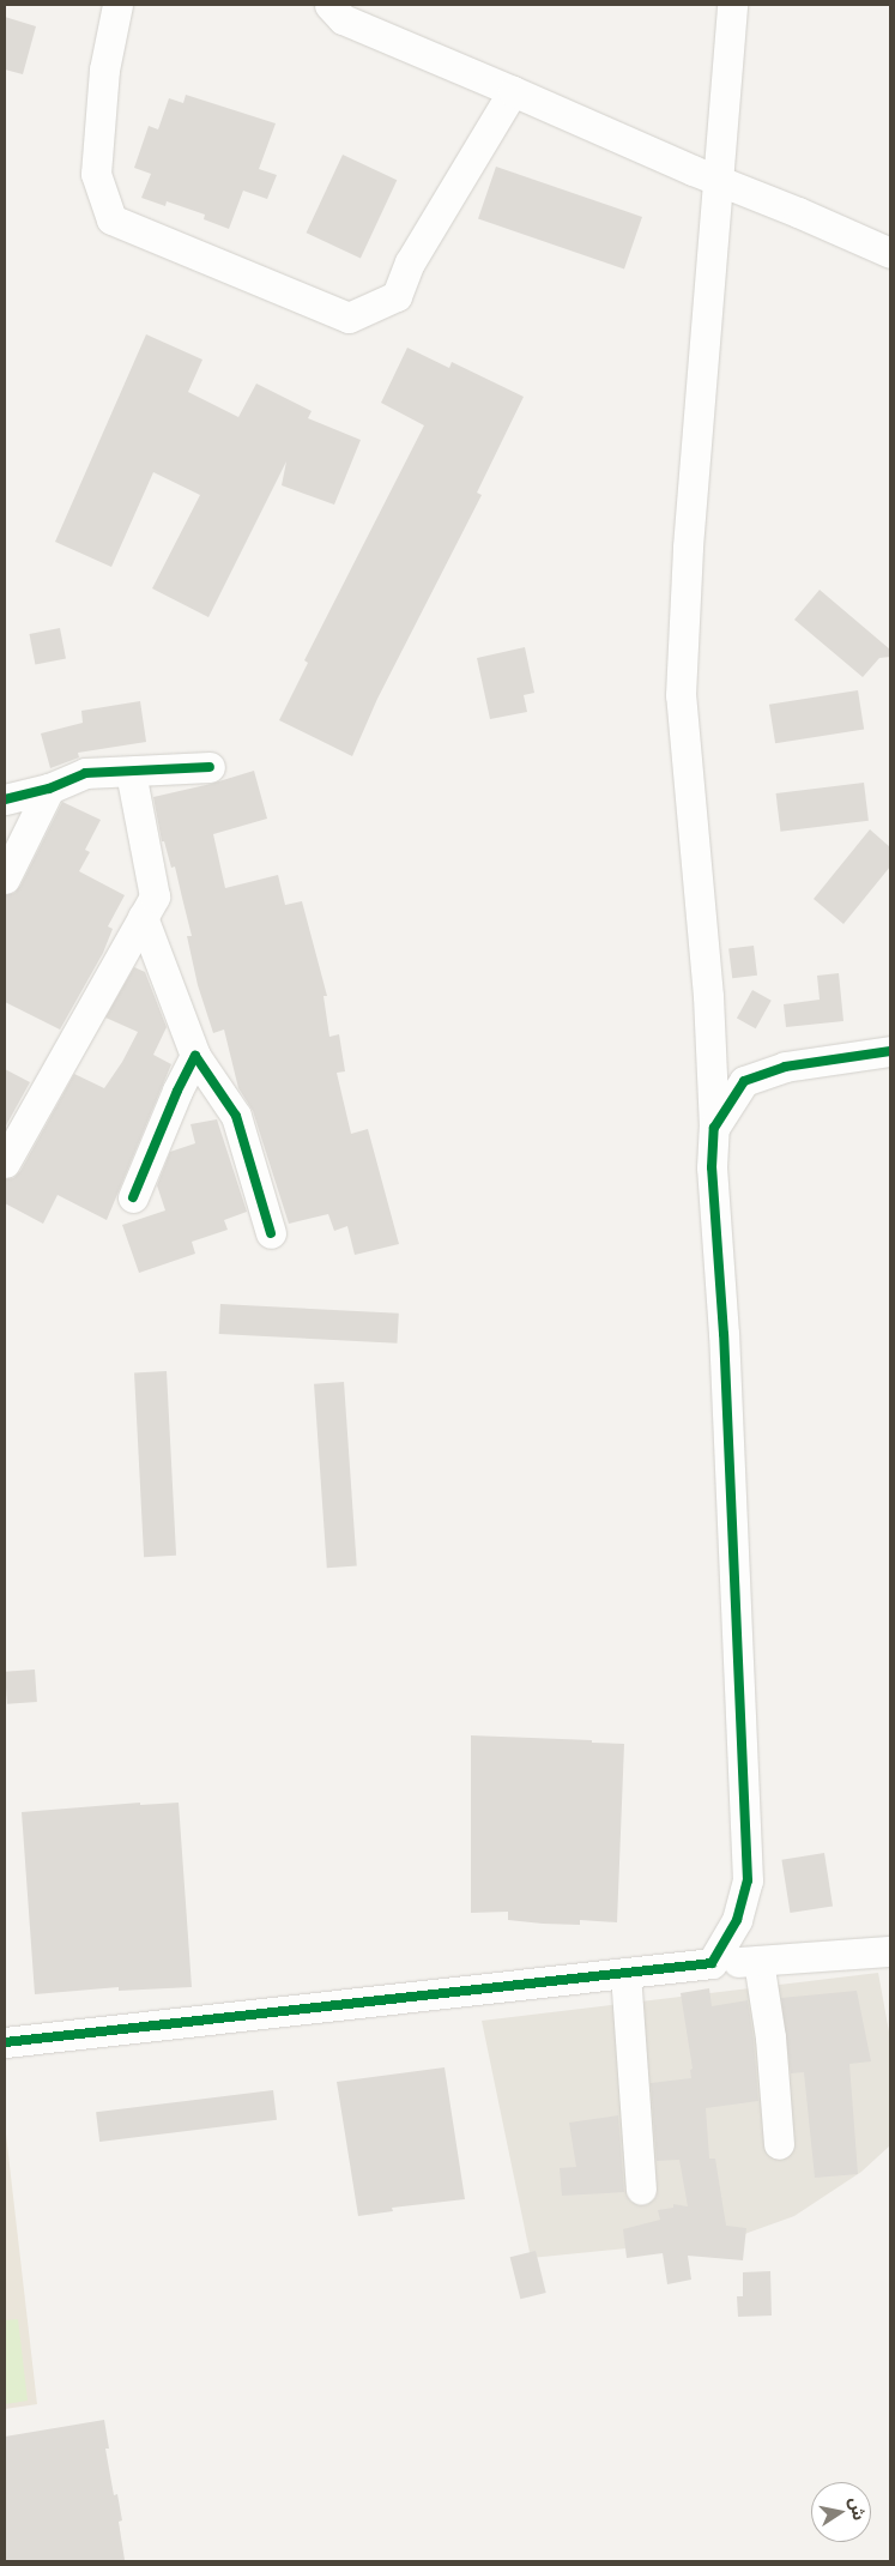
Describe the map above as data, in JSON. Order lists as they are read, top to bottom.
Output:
{
  "north": "right"
}
